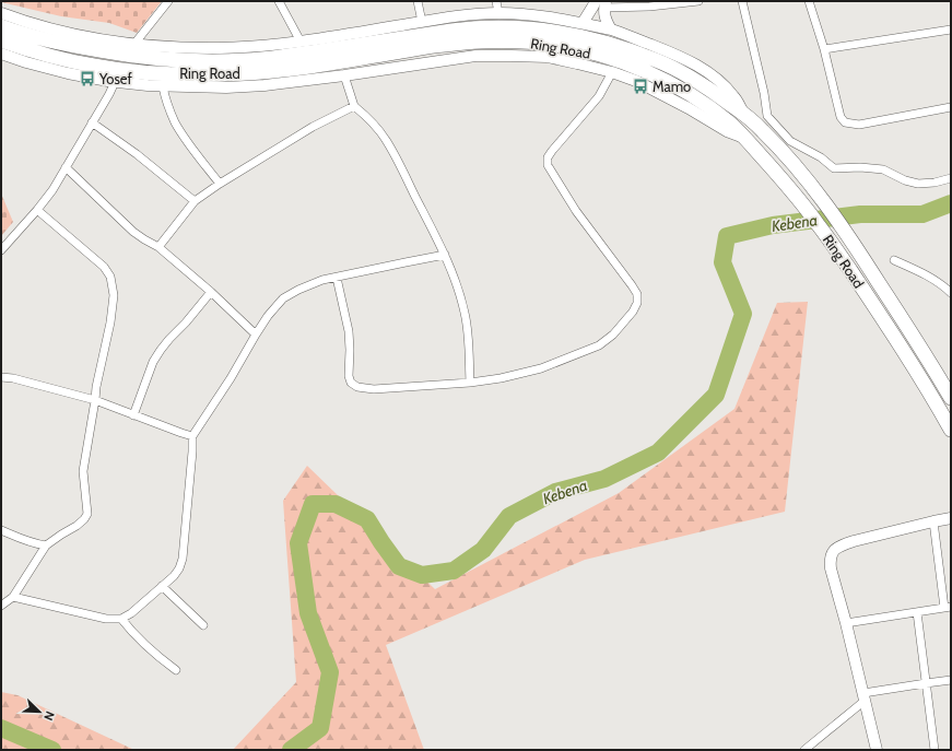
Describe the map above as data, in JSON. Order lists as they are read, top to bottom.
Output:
{
  "streets": {
    "highway": ["Ring Road"]
  },
  "water": ["Kebena"],
  "places": {
    "bus stop": ["Yosef", "Mamo"]
  },
  "north": "bottom right"
}
